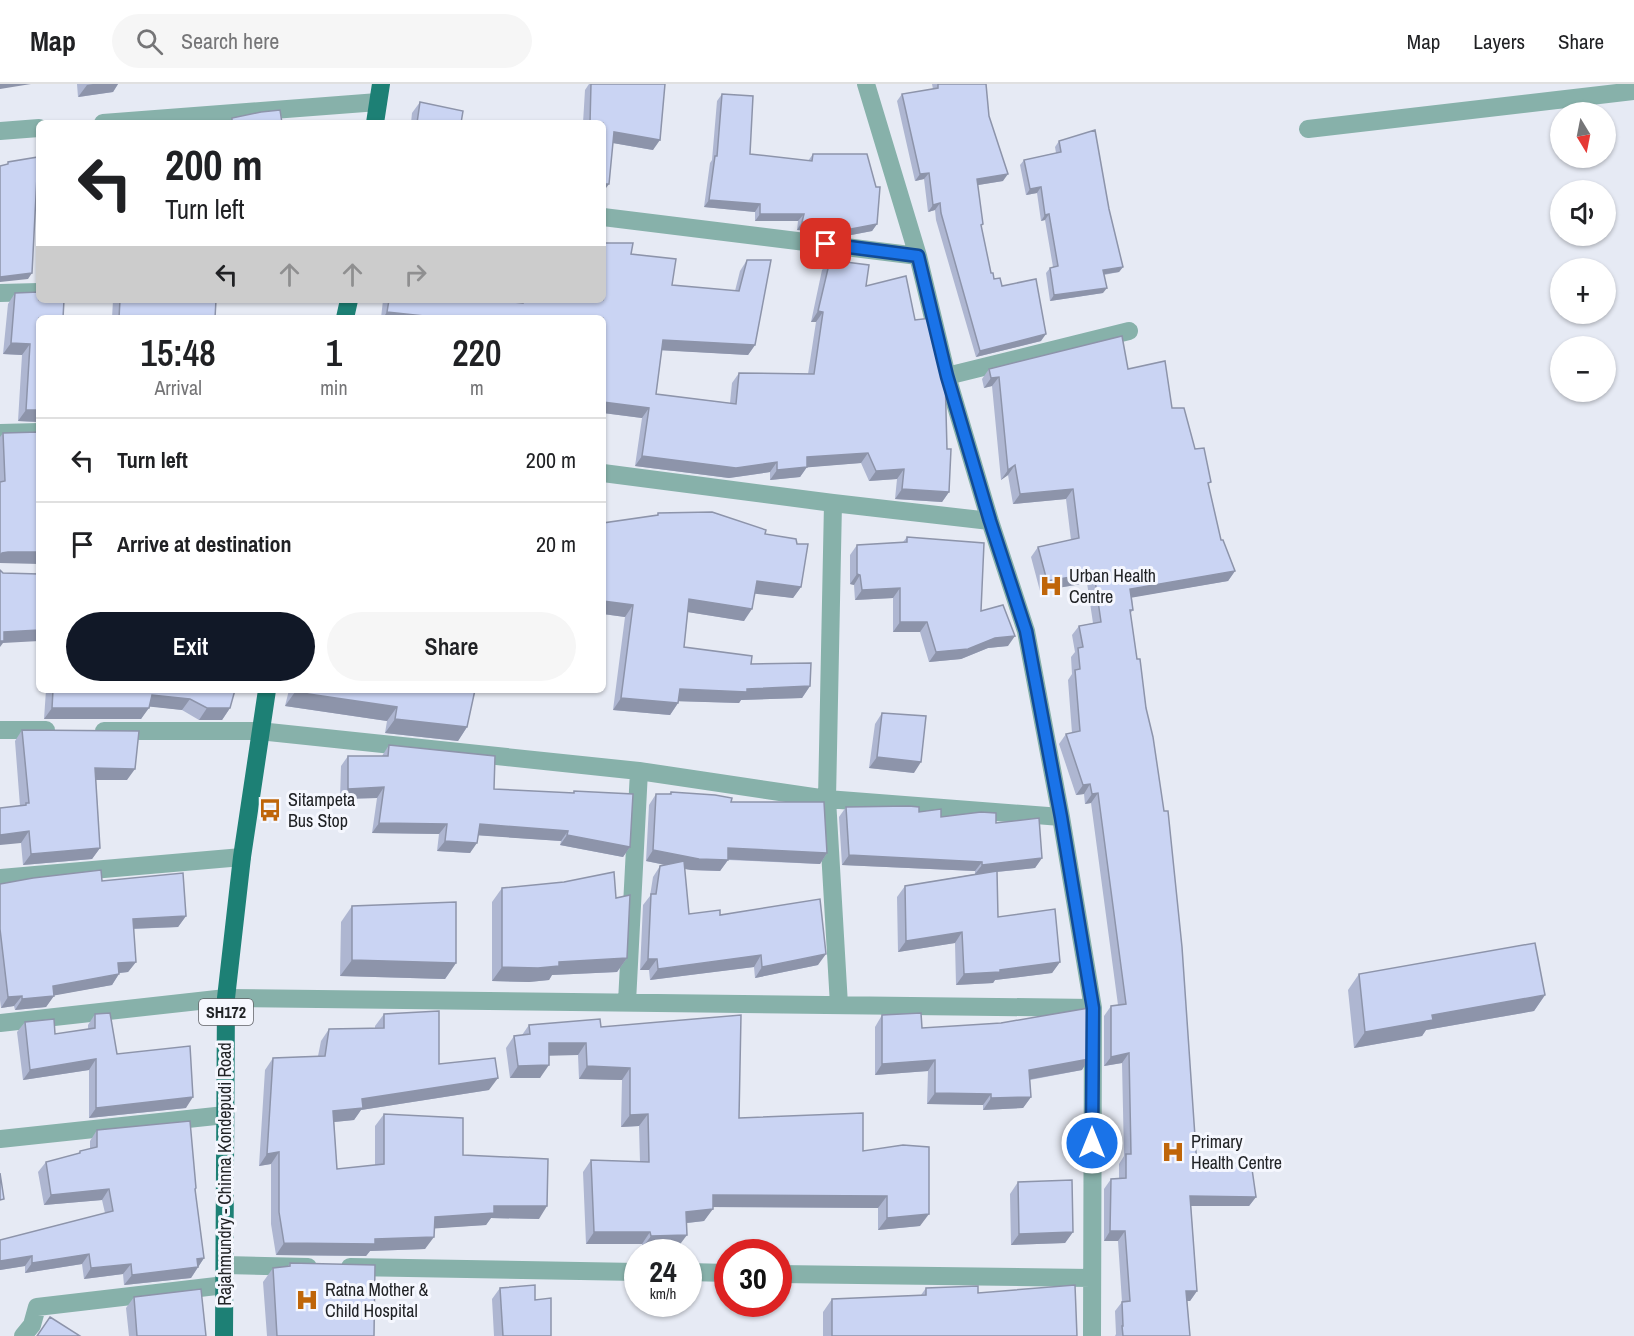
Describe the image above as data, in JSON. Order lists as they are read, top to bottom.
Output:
{
  "streets": {
    "main road": ["SH172", "Rajahmundry - Chinna Kondepudi Road"]
  },
  "places": {
    "hospital": ["Urban Health Centre", "Primary Health Centre", "Ratna Mother & Child Hospital"],
    "bus stop": ["Sitampeta Bus Stop"]
  },
  "north": "bottom",
  "page": {
    "header": "Map",
    "search": "Search here",
    "nav": ["Map", "Layers", "Share"],
    "map_buttons": ["+", "−"],
    "turn": ["200 m", "Turn left"],
    "eta": [
      "15:48",
      "Arrival",
      "1",
      "min",
      "220",
      "m"
    ],
    "list": [
      {
        "name": "Turn left",
        "value": "200 m"
      },
      {
        "name": "Arrive at destination",
        "value": "20 m"
      }
    ],
    "buttons": ["Exit", "Share"],
    "speed": "24 km/h",
    "limit": "30"
  }
}
